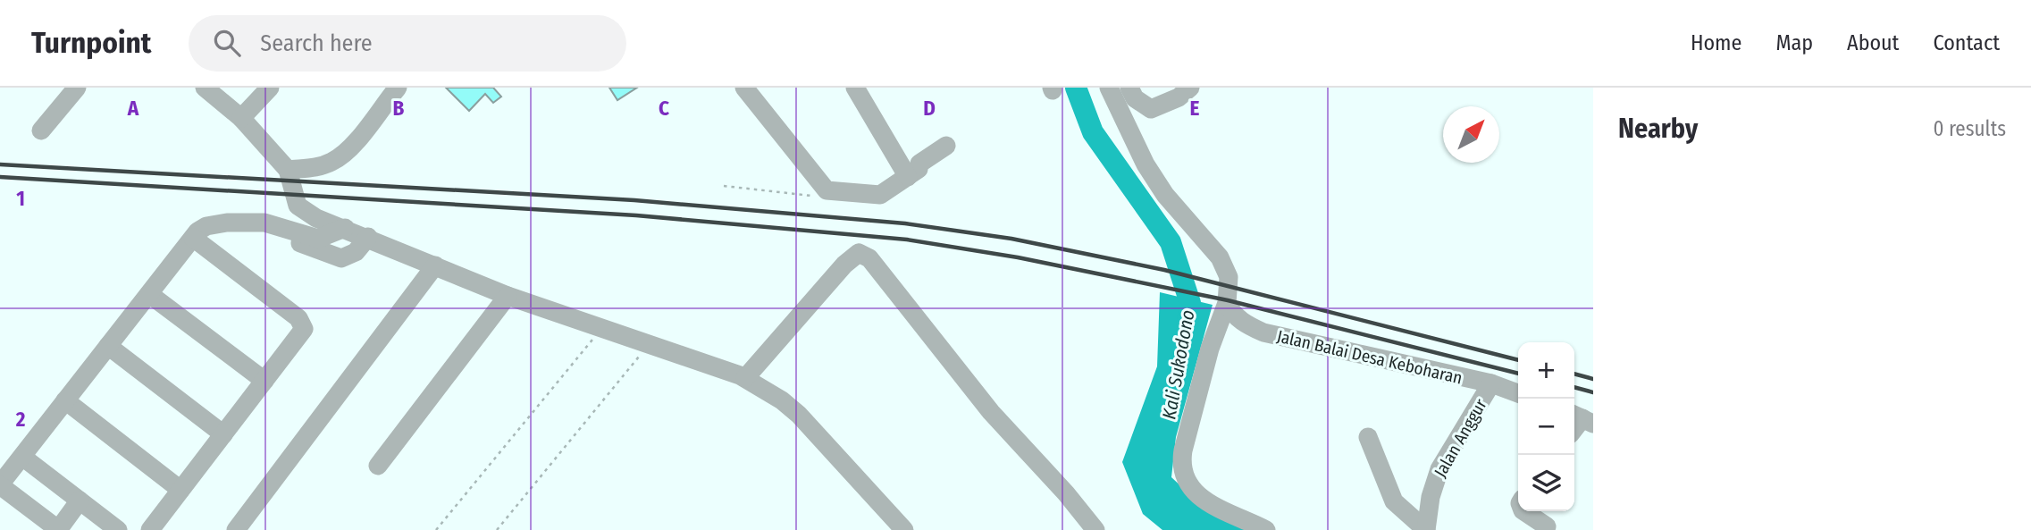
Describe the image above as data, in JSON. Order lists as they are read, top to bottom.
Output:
{
  "streets": {
    "street": ["Jalan Balai Desa Keboharan", "Jalan Anggur"]
  },
  "crossings": [
    ["Jalan Balai Desa Keboharan", "Jalan Anggur"]
  ],
  "water": ["Kali Sukodono"],
  "north": "top right",
  "page": {
    "header": "Turnpoint",
    "search": "Search here",
    "nav": [
      "Home",
      "Map",
      "About",
      "Contact"
    ],
    "heading": ["Nearby", "0 results"],
    "map_buttons": ["+", "−"]
  },
  "grid": {
    "columns": [
      "A",
      "B",
      "C",
      "D",
      "E"
    ],
    "rows": ["1", "2"]
  }
}
